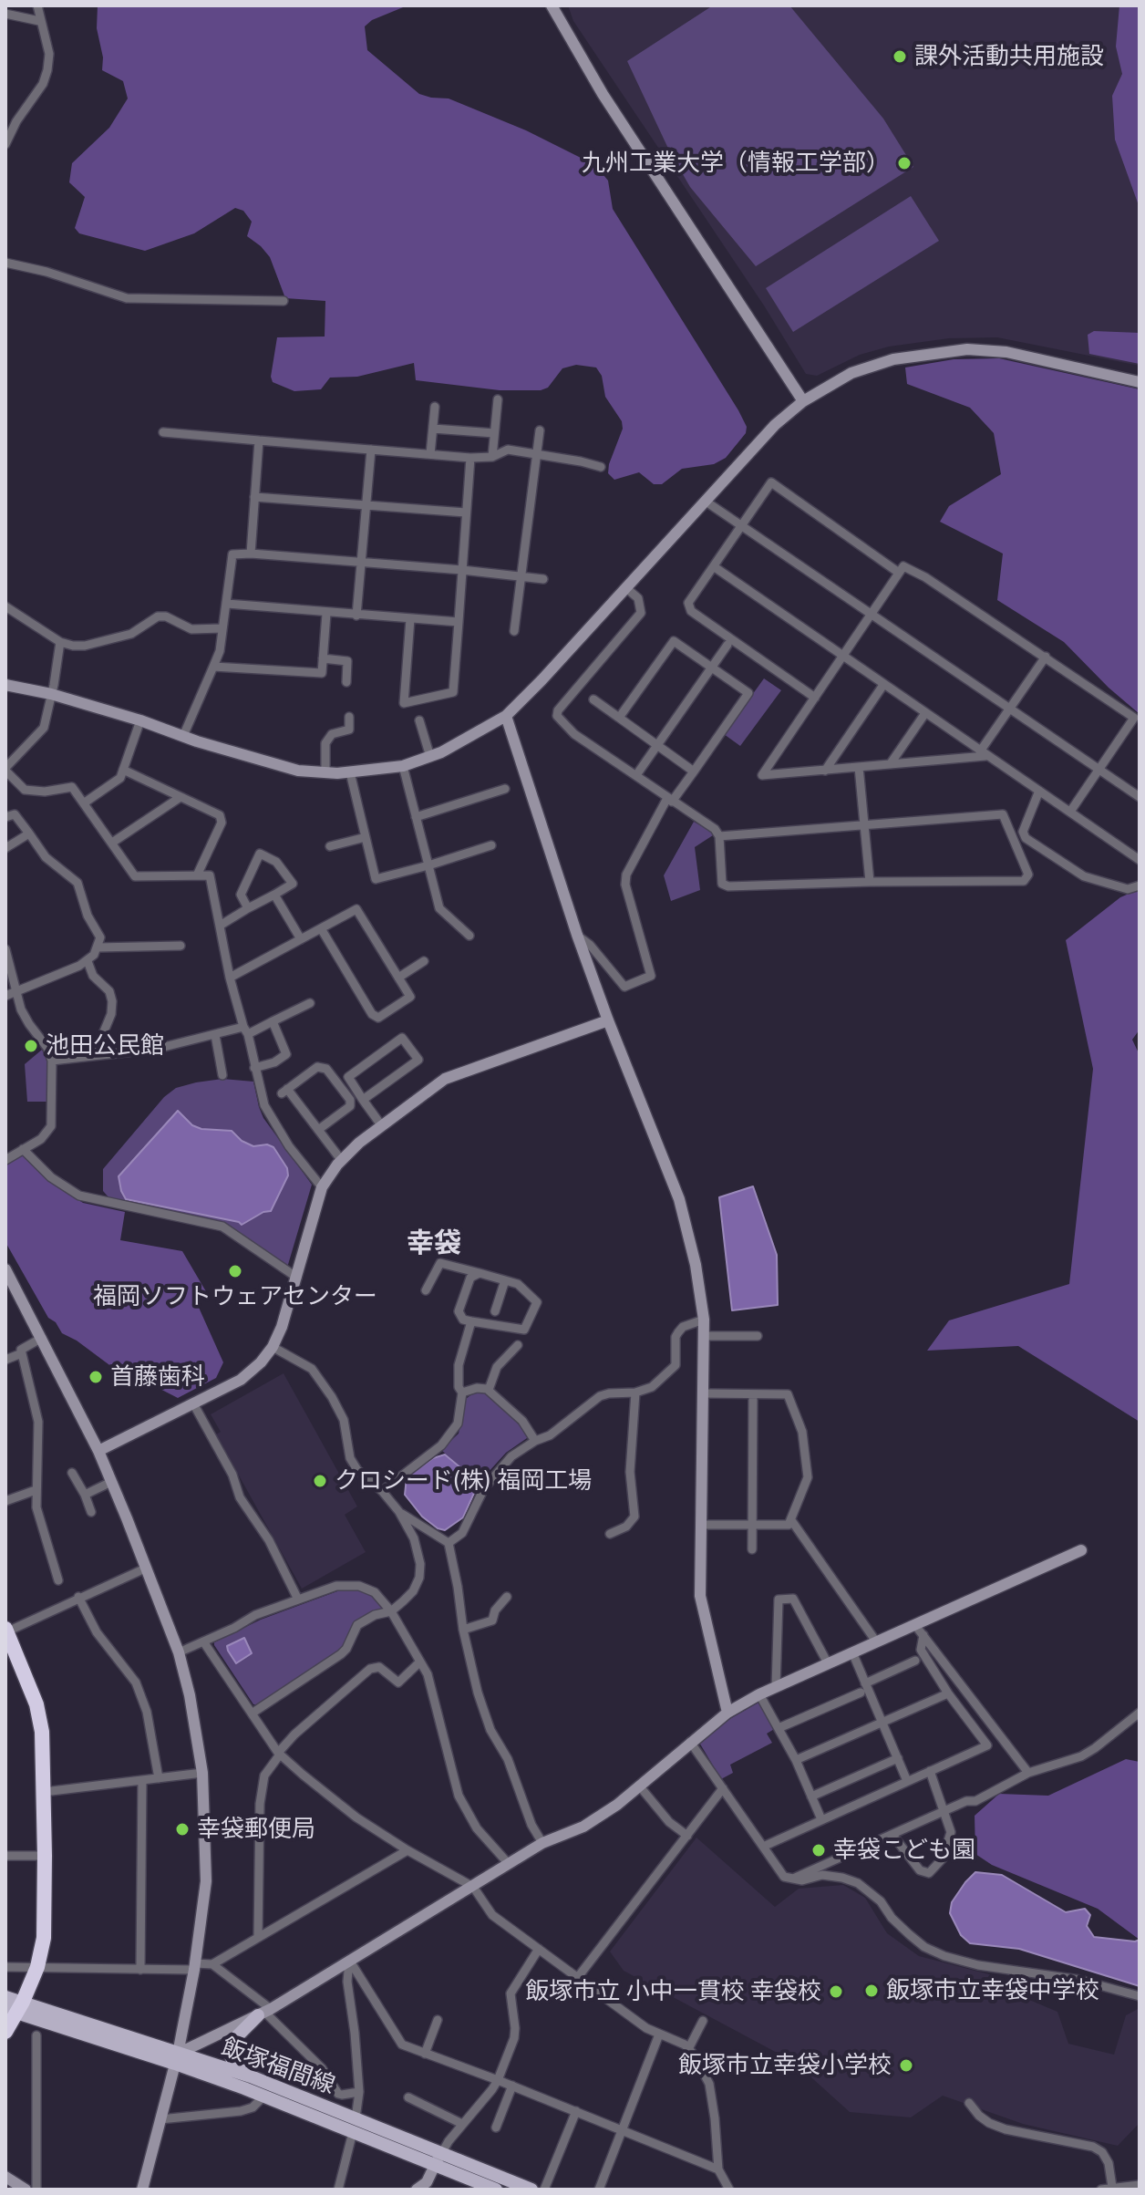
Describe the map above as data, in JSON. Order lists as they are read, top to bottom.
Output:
{
  "streets": {
    "main road": ["飯塚福間線"]
  },
  "districts": ["幸袋"],
  "places": [
    "課外活動共用施設",
    "九州工業大学（情報工学部）",
    "池田公民館",
    "福岡ソフトウェアセンター",
    "首藤歯科",
    "クロシード(株) 福岡工場",
    "幸袋郵便局",
    "幸袋こども園",
    "飯塚市立幸袋中学校",
    "飯塚市立 小中一貫校 幸袋校",
    "飯塚市立幸袋小学校"
  ]
}
